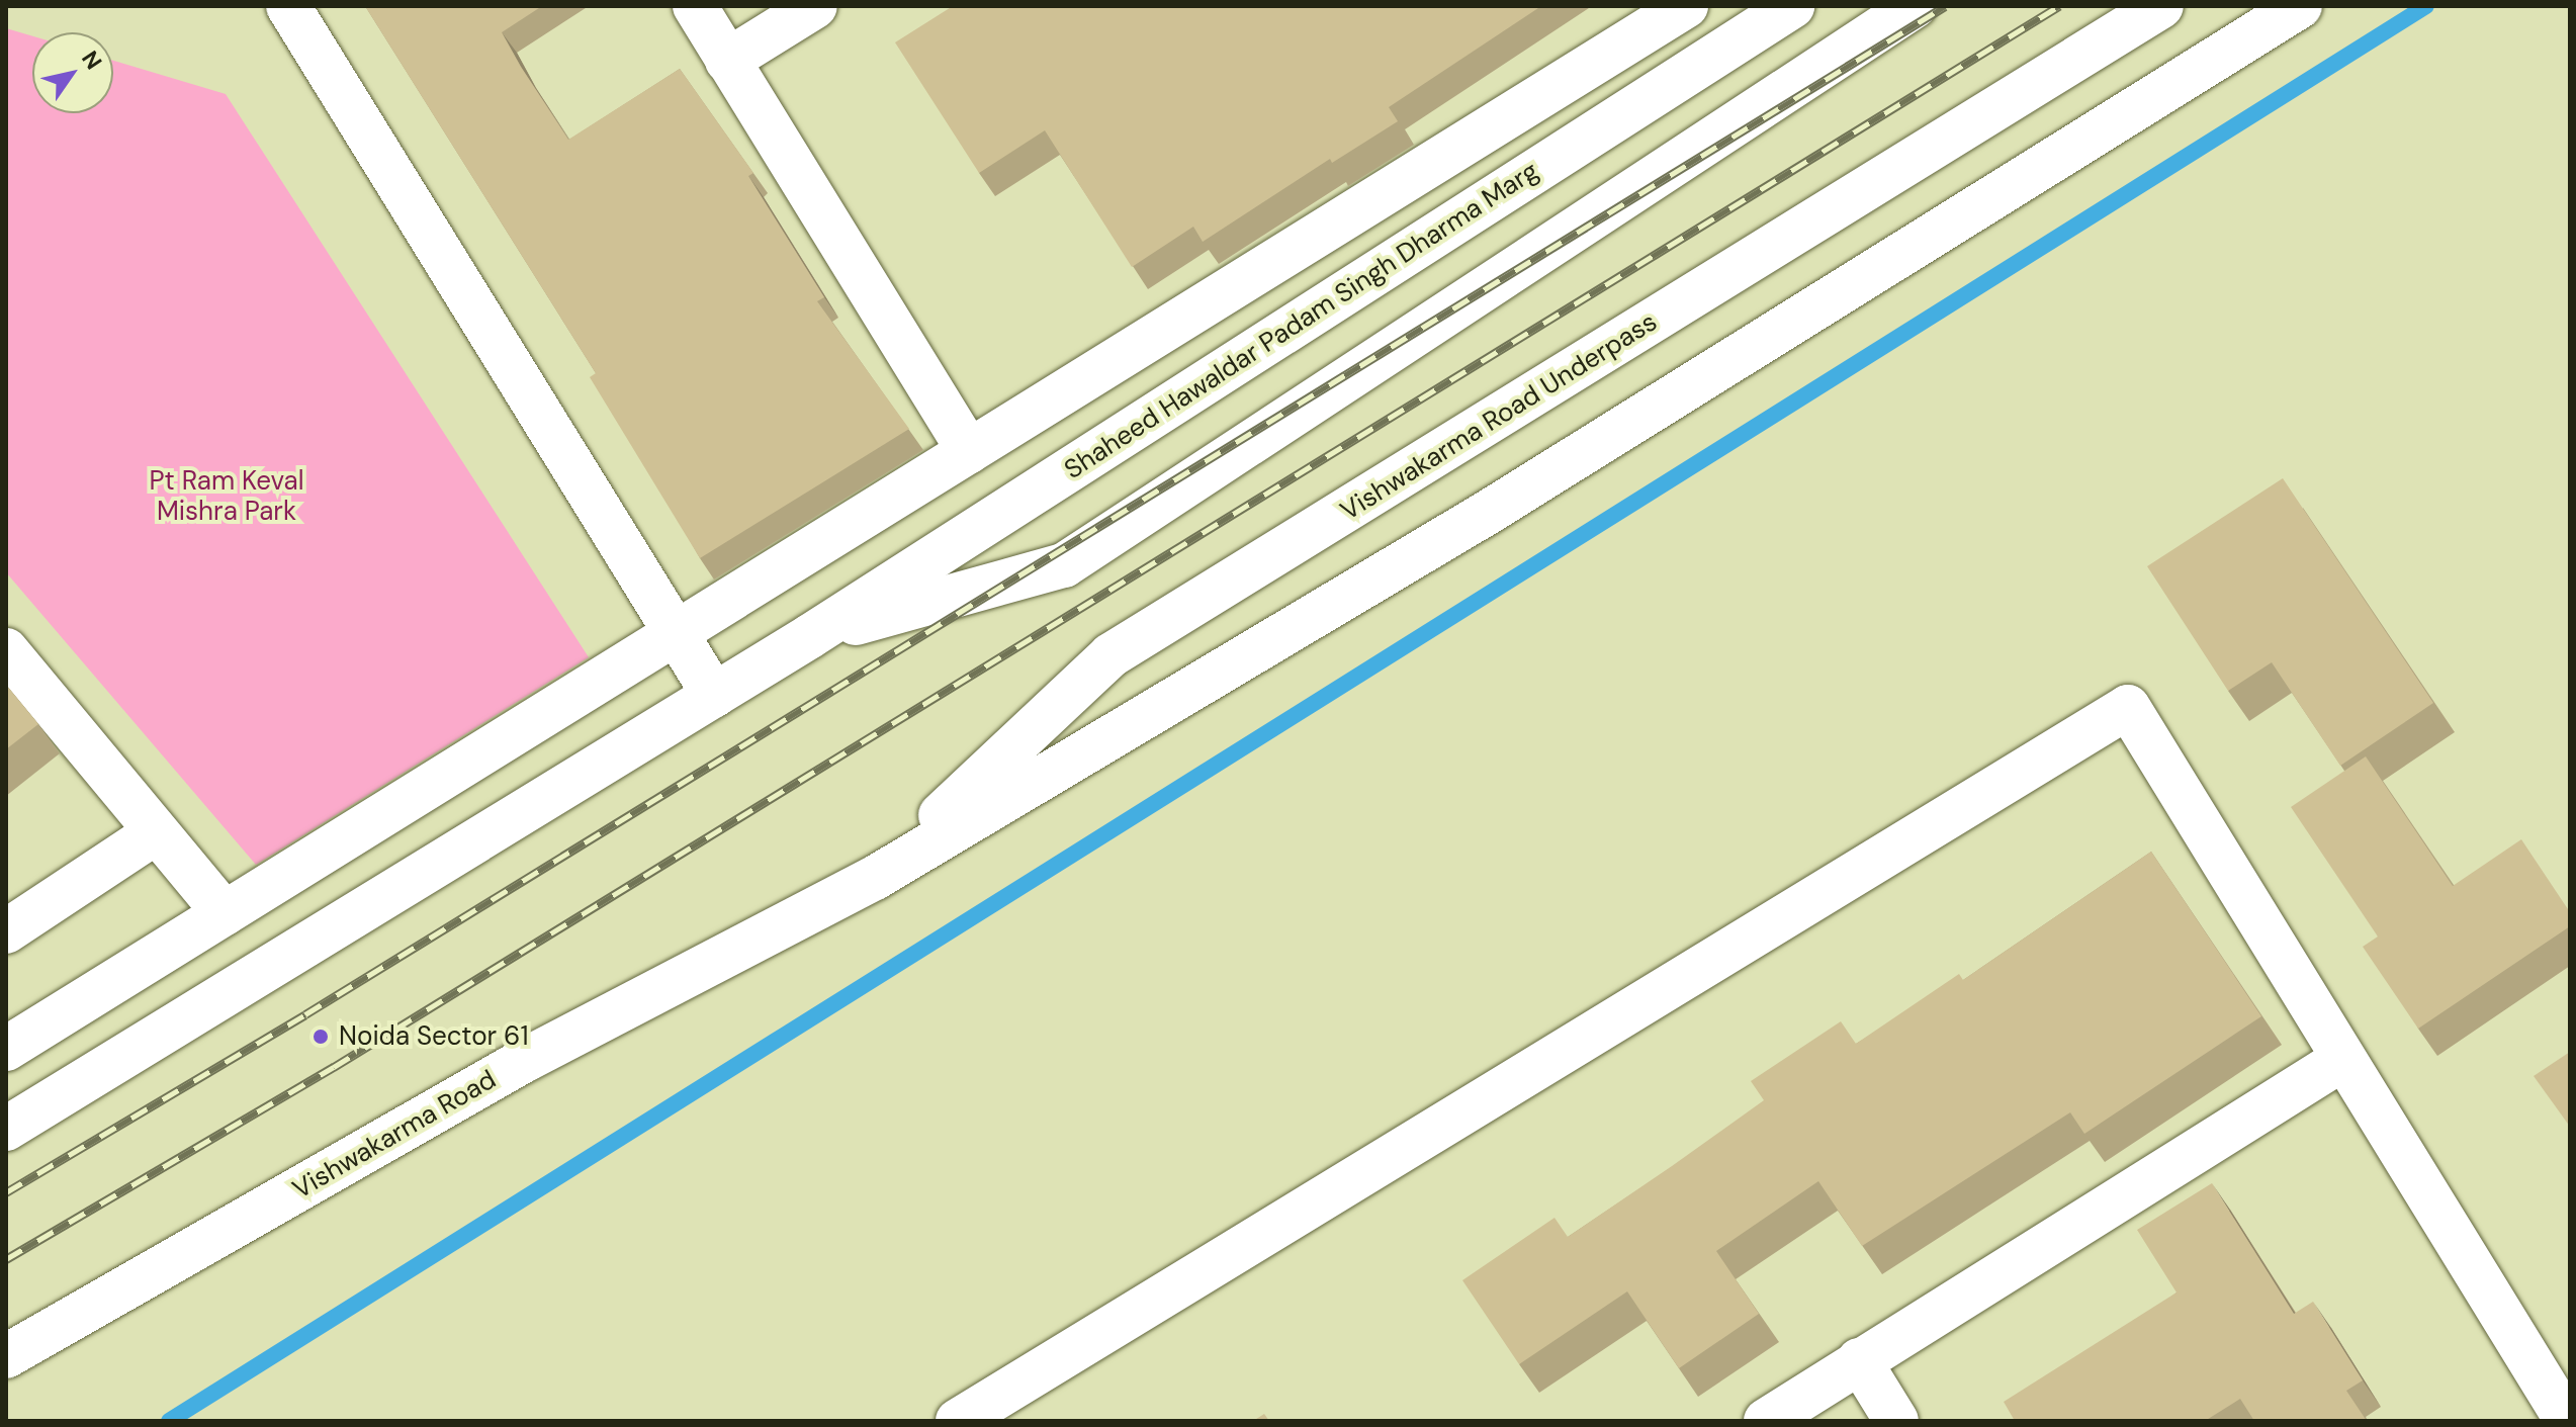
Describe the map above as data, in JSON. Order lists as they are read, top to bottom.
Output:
{
  "streets": {
    "main road": ["Shaheed Hawaldar Padam Singh Dharma Marg", "Vishwakarma Road Underpass", "Vishwakarma Road"]
  },
  "crossings": [
    ["Vishwakarma Road Underpass", "Vishwakarma Road"]
  ],
  "parks": ["Pt Ram Keval Mishra Park"],
  "places": ["Noida Sector 61"],
  "north": "top right"
}
